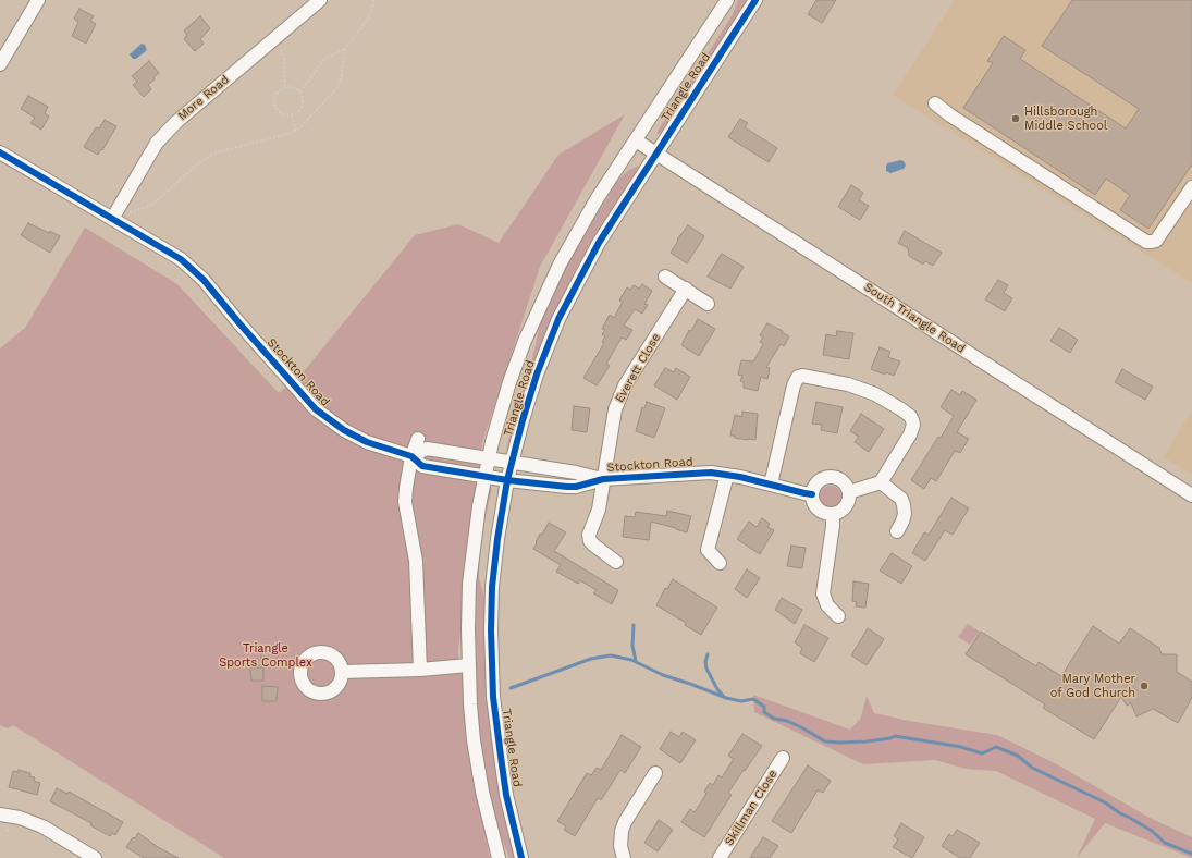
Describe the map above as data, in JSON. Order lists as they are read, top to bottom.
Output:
{
  "streets": {
    "street": [
      "Triangle Road",
      "More Road",
      "South Triangle Road",
      "Everett Close",
      "Stockton Road",
      "Skillman Close"
    ]
  },
  "crossings": [
    ["Triangle Road", "South Triangle Road"],
    ["Triangle Road", "Stockton Road"],
    ["More Road", "Stockton Road"],
    ["Everett Close", "Stockton Road"]
  ],
  "parks": ["Triangle Sports Complex"],
  "places": ["Hillsborough Middle School", "Mary Mother of God Church"]
}
